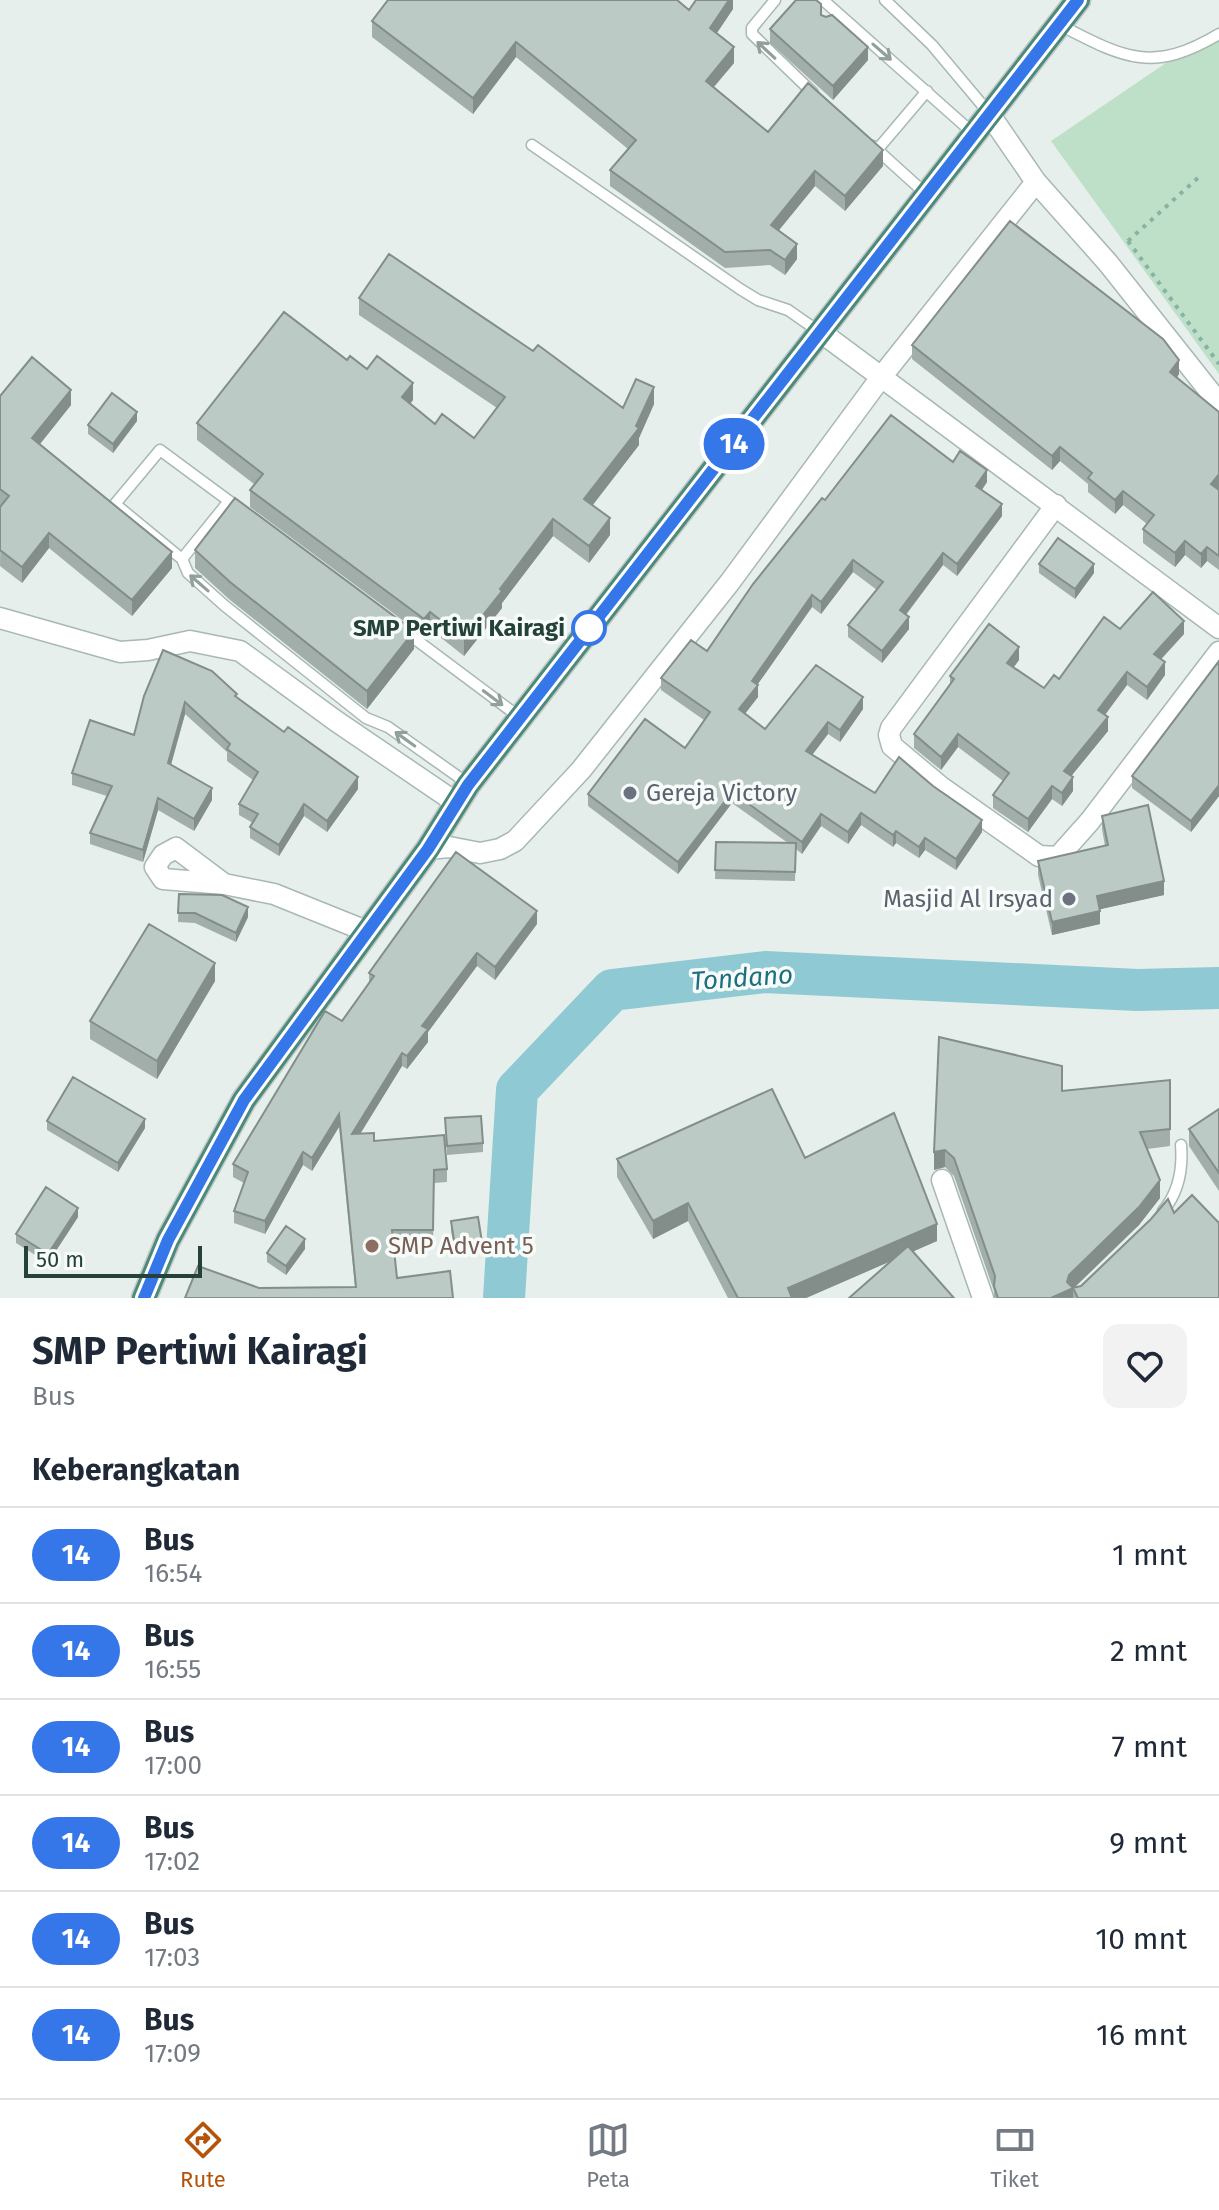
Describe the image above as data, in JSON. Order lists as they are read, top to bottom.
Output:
{
  "water": ["Tondano"],
  "places": [
    "SMP Pertiwi Kairagi",
    "Gereja Victory",
    "Masjid Al Irsyad",
    "SMP Advent 5"
  ],
  "lines": ["bus line 14"],
  "scale_bar": "50 m",
  "page": {
    "on_map": "14",
    "scale": "50 m",
    "heading": [
      ["SMP Pertiwi Kairagi", "Bus"],
      "Keberangkatan"
    ],
    "list": [
      {
        "mark": "14",
        "name": "Bus",
        "note": "16:54",
        "value": "1 mnt"
      },
      {
        "mark": "14",
        "name": "Bus",
        "note": "16:55",
        "value": "2 mnt"
      },
      {
        "mark": "14",
        "name": "Bus",
        "note": "17:00",
        "value": "7 mnt"
      },
      {
        "mark": "14",
        "name": "Bus",
        "note": "17:02",
        "value": "9 mnt"
      },
      {
        "mark": "14",
        "name": "Bus",
        "note": "17:03",
        "value": "10 mnt"
      },
      {
        "mark": "14",
        "name": "Bus",
        "note": "17:09",
        "value": "16 mnt"
      }
    ],
    "tabs": ["Rute", "Peta", "Tiket"]
  }
}
